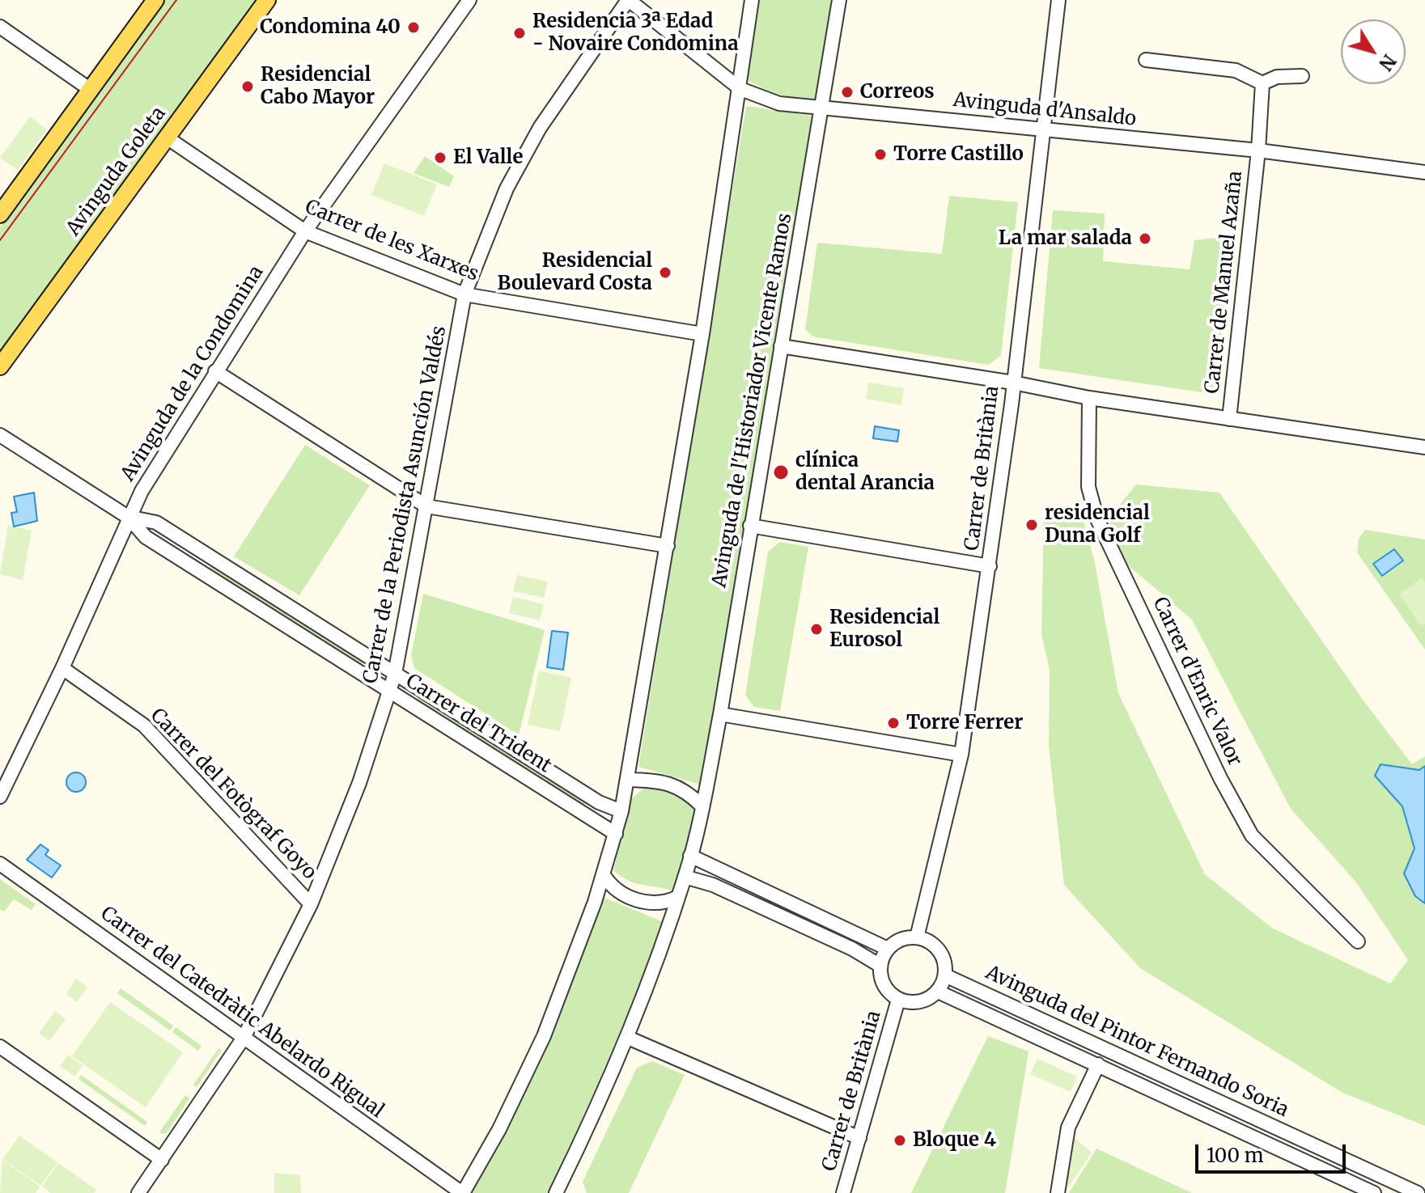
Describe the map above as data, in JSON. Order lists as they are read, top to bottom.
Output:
{
  "streets": {
    "main road": ["Avinguda Goleta"],
    "street": [
      "Avinguda d'Ansaldo",
      "Carrer de les Xarxes",
      "Carrer de Manuel Azaña",
      "Avinguda de la Condomina",
      "Avinguda de l'Historiador Vicente Ramos",
      "Carrer de Britània",
      "Carrer de la Periodista Asunción Valdés",
      "Carrer d'Enric Valor",
      "Carrer del Trident",
      "Carrer del Fotògraf Goyo",
      "Carrer del Catedràtic Abelardo Rigual",
      "Avinguda del Pintor Fernando Soria"
    ]
  },
  "crossings": [
    ["Avinguda d'Ansaldo", "Carrer de Manuel Azaña"],
    ["Avinguda d'Ansaldo", "Avinguda de l'Historiador Vicente Ramos"],
    ["Avinguda d'Ansaldo", "Carrer de Britània"],
    ["Avinguda d'Ansaldo", "Carrer de la Periodista Asunción Valdés"],
    ["Avinguda Goleta", "Carrer de les Xarxes"],
    ["Carrer de les Xarxes", "Avinguda de la Condomina"],
    ["Carrer de les Xarxes", "Carrer de la Periodista Asunción Valdés"],
    ["Avinguda de la Condomina", "Carrer del Trident"],
    ["Avinguda de la Condomina", "Carrer del Fotògraf Goyo"],
    ["Carrer de Britània", "Avinguda del Pintor Fernando Soria"],
    ["Carrer de la Periodista Asunción Valdés", "Carrer del Trident"],
    ["Carrer de la Periodista Asunción Valdés", "Carrer del Fotògraf Goyo"],
    ["Carrer de la Periodista Asunción Valdés", "Carrer del Catedràtic Abelardo Rigual"]
  ],
  "places": [
    "Condomina 40",
    "Residencia 3ª Edad - Novaire Condomina",
    "Residencial Cabo Mayor",
    "Correos",
    "Torre Castillo",
    "El Valle",
    "La mar salada",
    "Residencial Boulevard Costa",
    "clínica dental Arancia",
    "residencial Duna Golf",
    "Residencial Eurosol",
    "Torre Ferrer",
    "Bloque 4"
  ],
  "scale_bar": "100 m",
  "north": "bottom right"
}
